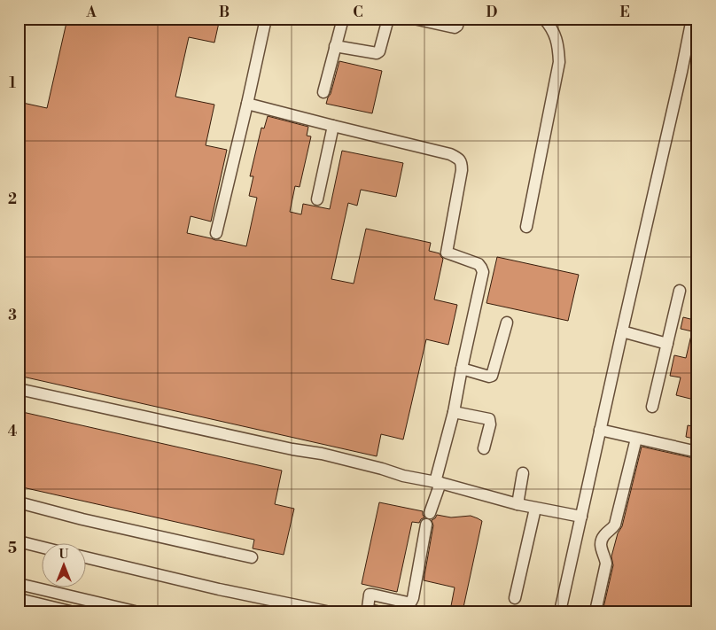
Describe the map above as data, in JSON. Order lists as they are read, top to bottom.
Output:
{
  "north": "top",
  "grid": {
    "columns": [
      "A",
      "B",
      "C",
      "D",
      "E"
    ],
    "rows": [
      "1",
      "2",
      "3",
      "4",
      "5"
    ]
  }
}
